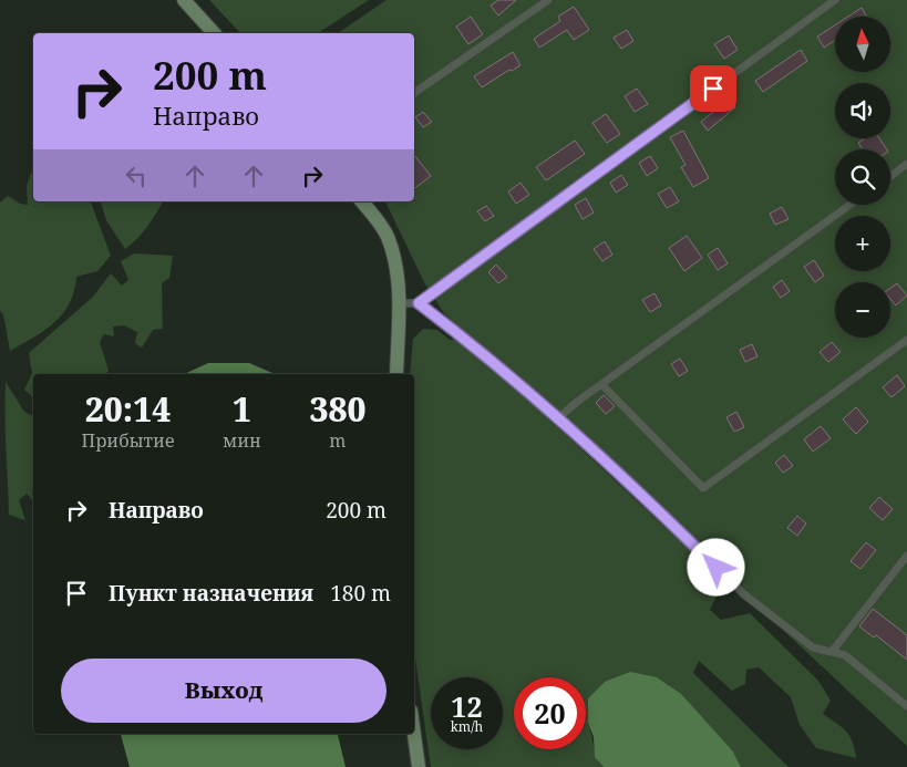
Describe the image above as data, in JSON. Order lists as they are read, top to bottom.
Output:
{
  "north": "top",
  "page": {
    "map_buttons": ["+", "−"],
    "turn": ["200 m", "Направо"],
    "eta": [
      "20:14",
      "Прибытие",
      "1",
      "мин",
      "380",
      "m"
    ],
    "list": [
      {
        "name": "Направо",
        "value": "200 m"
      },
      {
        "name": "Пункт назначения",
        "value": "180 m"
      }
    ],
    "buttons": "Выход",
    "speed": "12 km/h",
    "limit": "20"
  }
}
